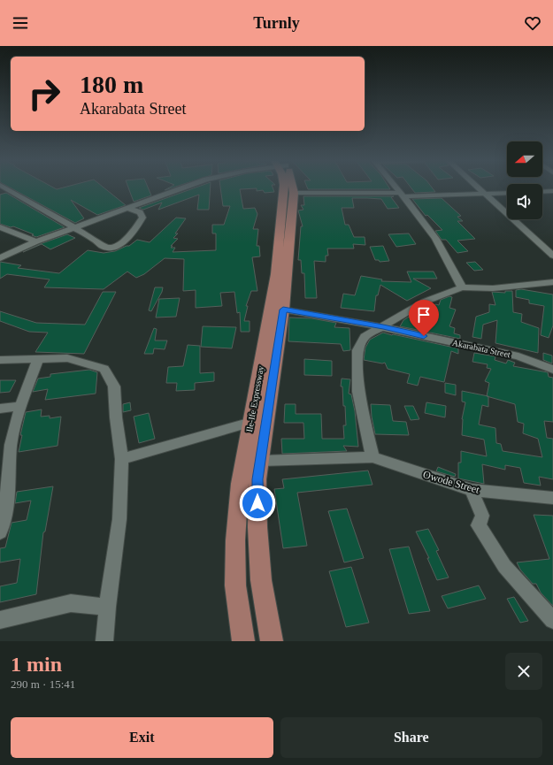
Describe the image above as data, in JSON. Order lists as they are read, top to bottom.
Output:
{
  "streets": {
    "main road": ["Ile-Ife Expressway"],
    "street": ["Akarabata Street", "Owode Street"]
  },
  "crossings": [
    ["Akarabata Street", "Ile-Ife Expressway"],
    ["Ile-Ife Expressway", "Owode Street"]
  ],
  "north": "left",
  "page": {
    "header": "Turnly",
    "turn": ["180 m", "Akarabata Street"],
    "heading": ["1 min", "290 m · 15:41"],
    "buttons": ["Exit", "Share"]
  }
}
